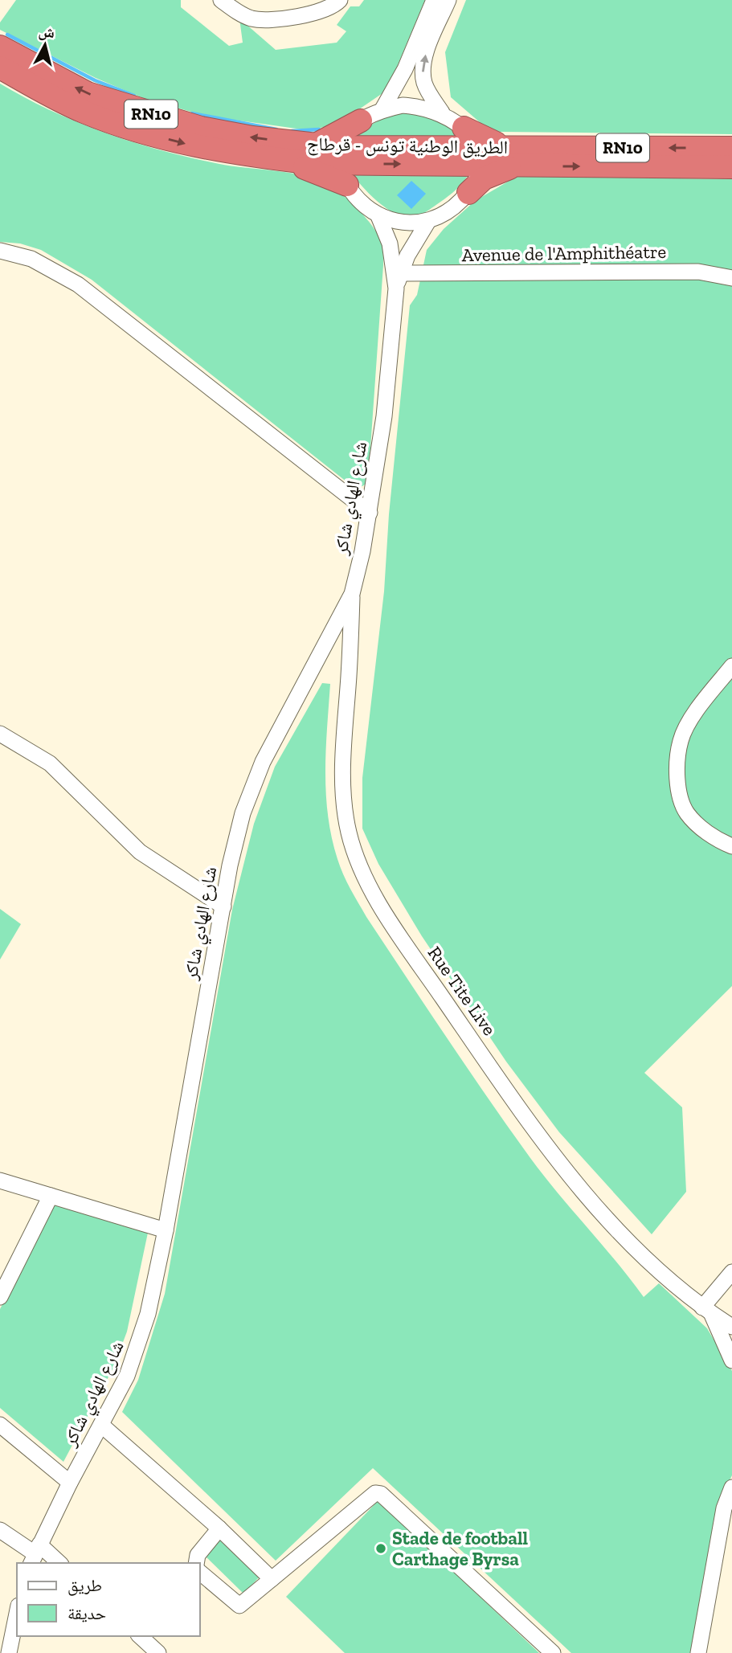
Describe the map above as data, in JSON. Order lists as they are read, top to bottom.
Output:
{
  "streets": {
    "highway": ["RN10", "الطريق الوطنية تونس - قرطاج"],
    "street": ["Avenue de l'Amphithéatre", "شارع الهادي شاكر", "Rue Tite Live"]
  },
  "crossings": [
    ["Avenue de l'Amphithéatre", "شارع الهادي شاكر"],
    ["شارع الهادي شاكر", "Rue Tite Live"]
  ],
  "places": ["Stade de football Carthage Byrsa"],
  "legend": ["طريق", "حديقة"],
  "north": "top"
}
